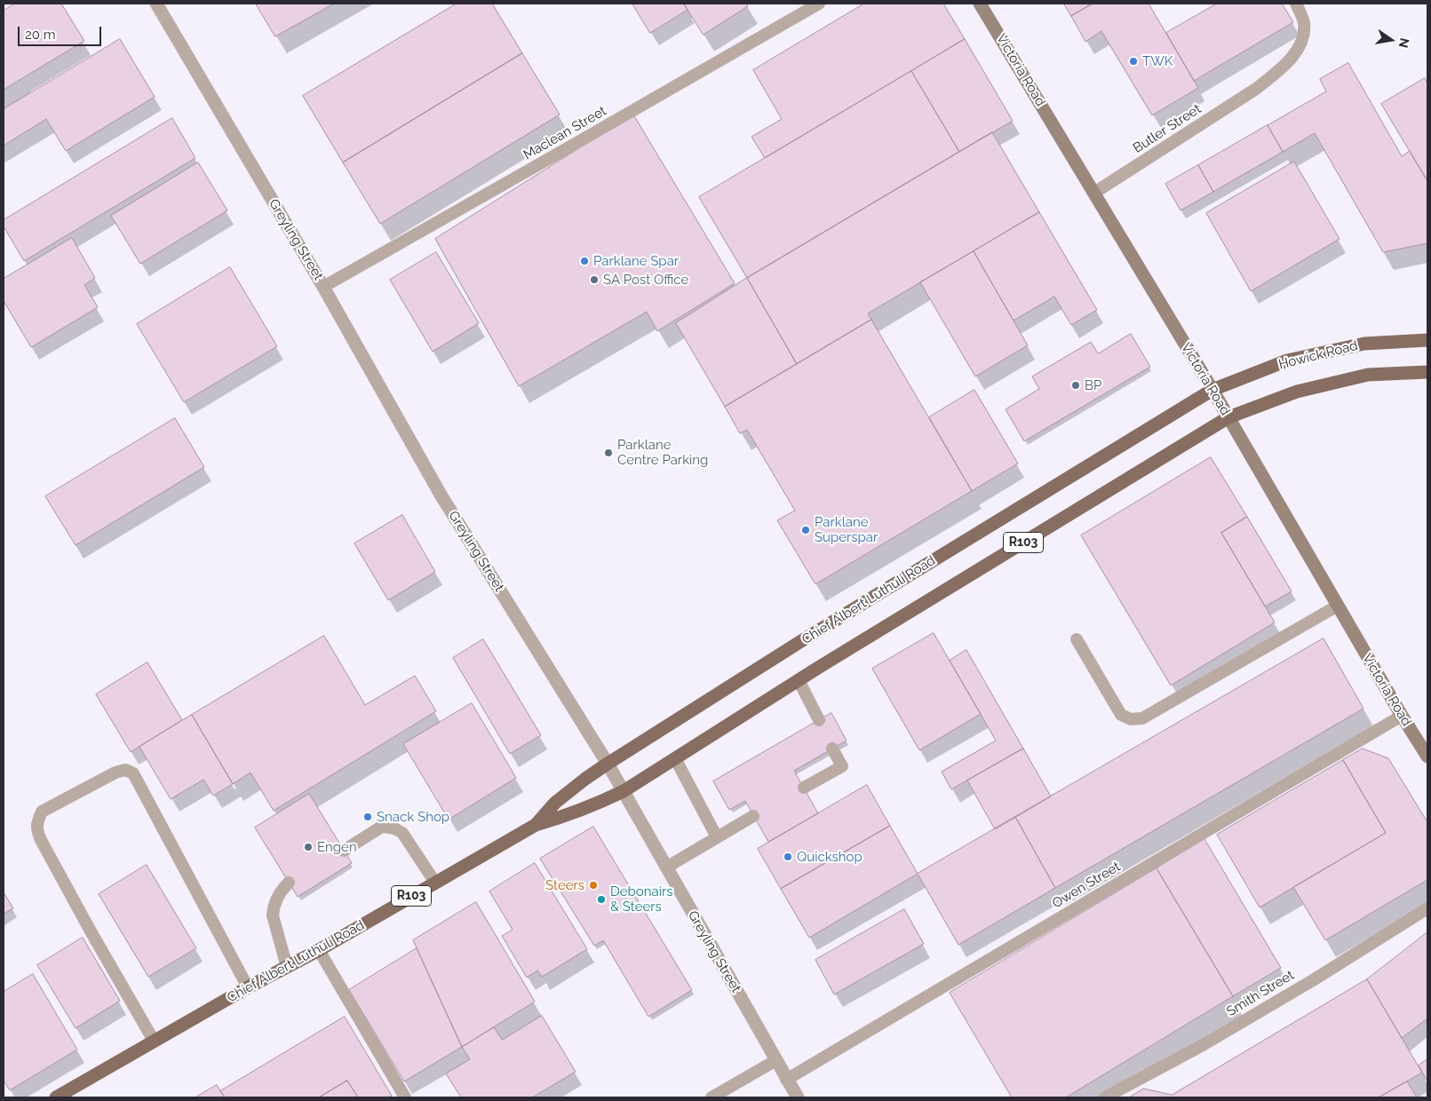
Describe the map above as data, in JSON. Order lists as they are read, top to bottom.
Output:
{
  "streets": {
    "main road": [
      "Victoria Road",
      "Howick Road",
      "R103",
      "Chief Albert Luthuli Road"
    ],
    "street": ["Greyling Street"],
    "lane": [
      "Butler Street",
      "Maclean Street",
      "Owen Street",
      "Smith Street"
    ]
  },
  "crossings": [
    ["Victoria Road", "Butler Street"],
    ["Victoria Road", "Howick Road"],
    ["Victoria Road", "R103"],
    ["Victoria Road", "Chief Albert Luthuli Road"],
    ["Victoria Road", "Owen Street"],
    ["Maclean Street", "Greyling Street"],
    ["Greyling Street", "Chief Albert Luthuli Road"],
    ["Greyling Street", "Owen Street"],
    ["Howick Road", "Chief Albert Luthuli Road"],
    ["R103", "Chief Albert Luthuli Road"]
  ],
  "places": [
    "TWK",
    "Parklane Spar",
    "SA Post Office",
    "BP",
    "Parklane Centre Parking",
    "Parklane Superspar",
    "Snack Shop",
    "Engen",
    "Quickshop",
    "Steers",
    "Debonairs & Steers"
  ],
  "scale_bar": "20 m",
  "north": "right"
}
